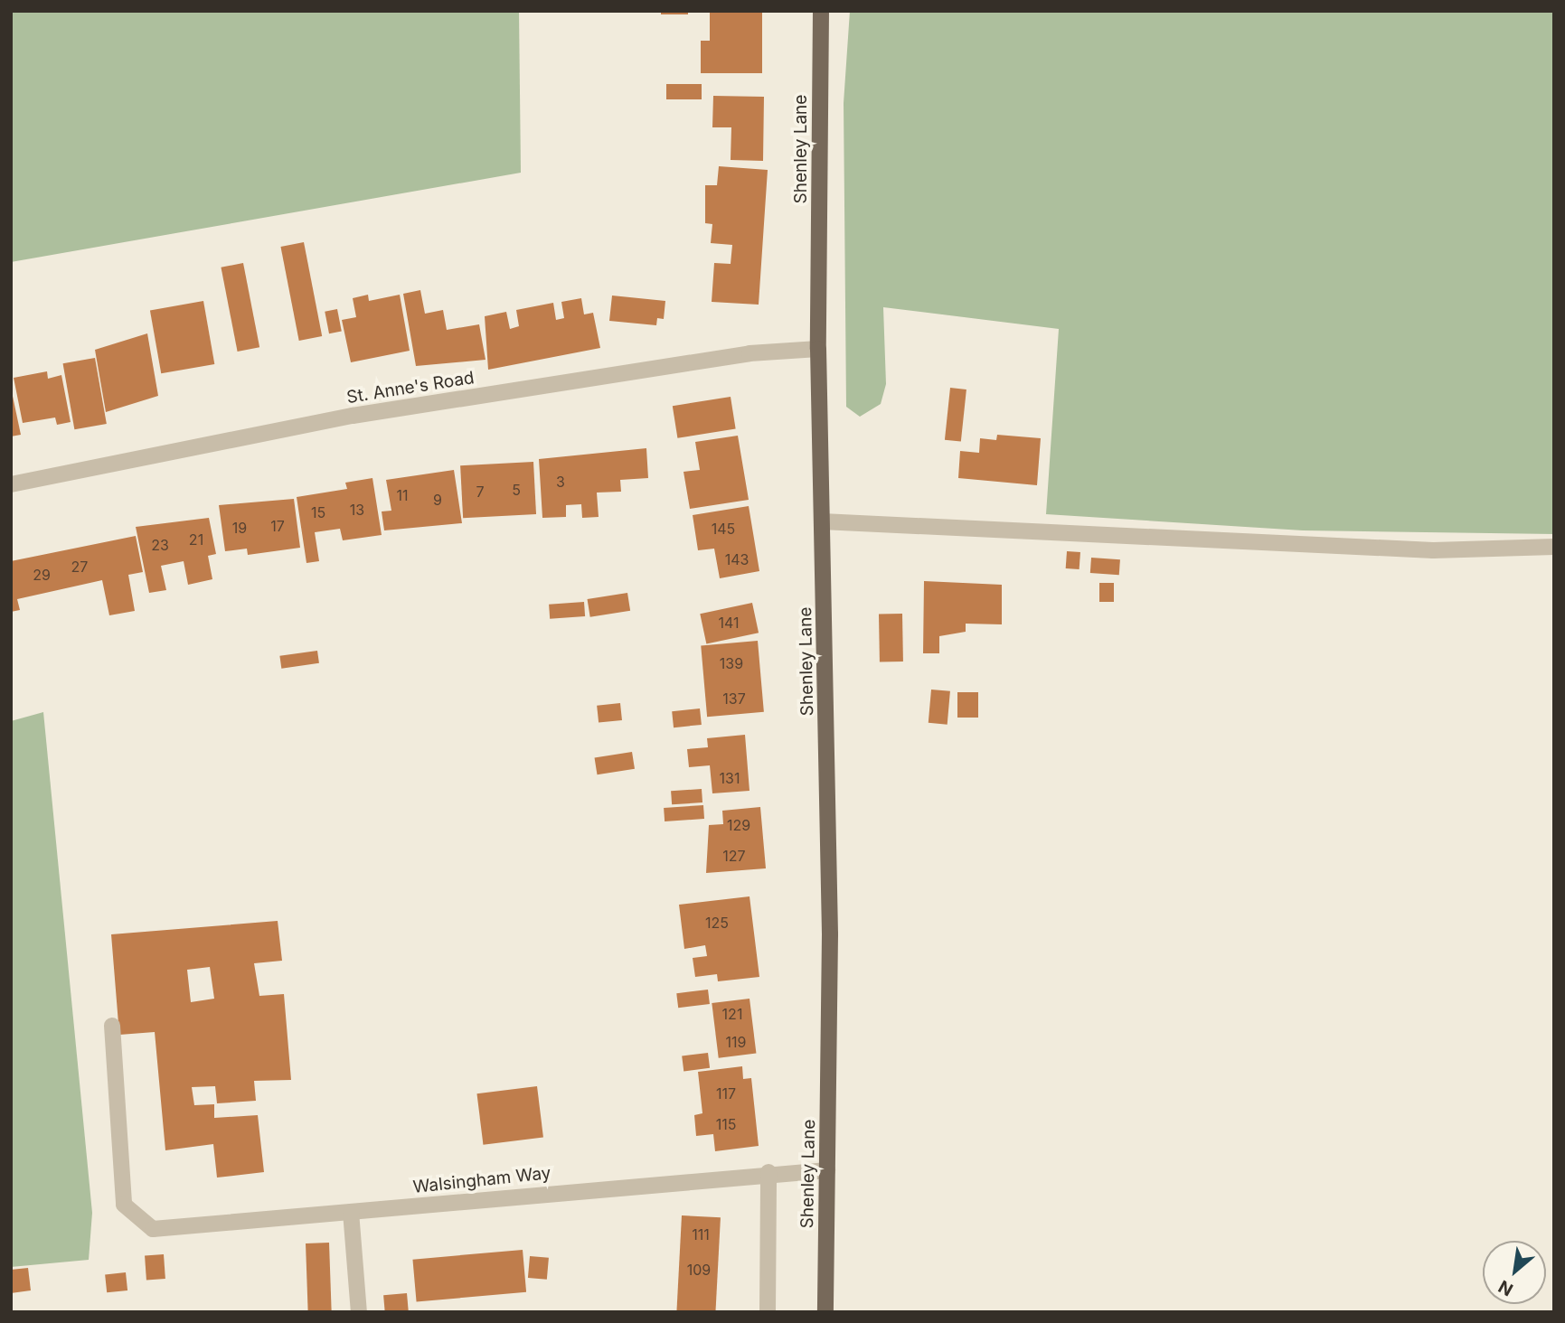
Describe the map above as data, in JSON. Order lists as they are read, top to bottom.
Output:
{
  "streets": {
    "main road": ["Shenley Lane"],
    "street": ["St. Anne's Road", "Walsingham Way"]
  },
  "crossings": [
    ["Shenley Lane", "St. Anne's Road"],
    ["Shenley Lane", "Walsingham Way"]
  ],
  "house_numbers": [
    "3",
    "5",
    "7",
    "11",
    "9",
    "13",
    "15",
    "17",
    "19",
    "145",
    "21",
    "23",
    "143",
    "27",
    "29",
    "141",
    "139",
    "137",
    "131",
    "129",
    "127",
    "125",
    "121",
    "119",
    "117",
    "115",
    "111",
    "109"
  ],
  "north": "bottom left"
}
